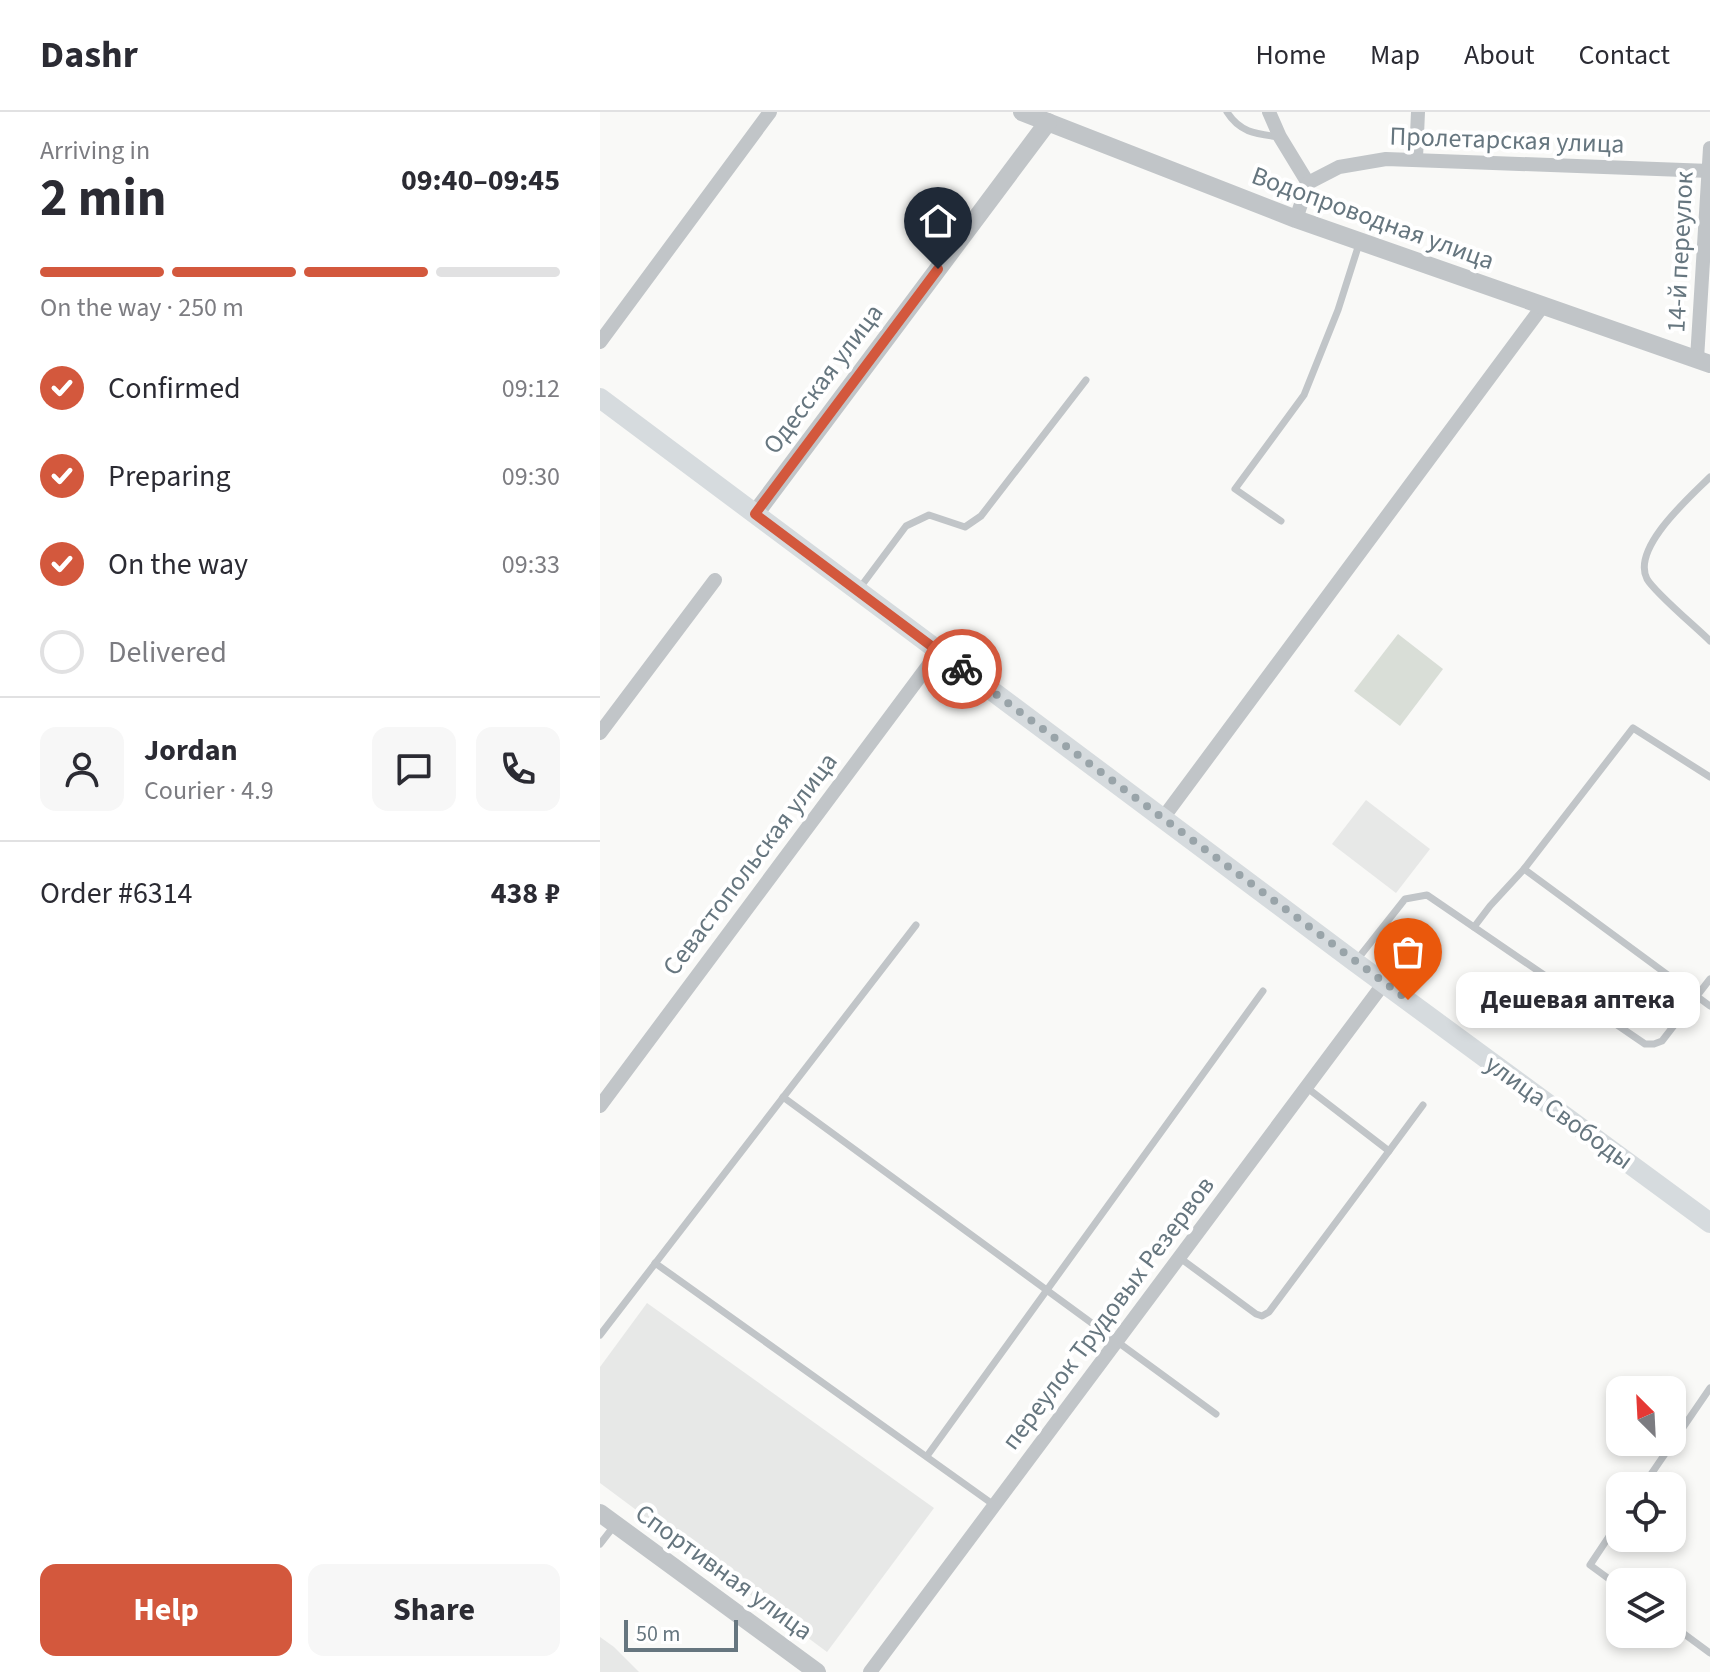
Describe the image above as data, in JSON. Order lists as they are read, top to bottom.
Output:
{
  "streets": {
    "main road": ["улица Свободы"],
    "street": [
      "Пролетарская улица",
      "Водопроводная улица",
      "14-й переулок",
      "Одесская улица",
      "Севастопольская улица",
      "переулок Трудовых Резервов",
      "Спортивная улица"
    ]
  },
  "crossings": [
    ["Пролетарская улица", "14-й переулок"],
    ["Водопроводная улица", "14-й переулок"],
    ["Водопроводная улица", "Одесская улица"],
    ["Одесская улица", "улица Свободы"],
    ["Севастопольская улица", "улица Свободы"],
    ["улица Свободы", "переулок Трудовых Резервов"]
  ],
  "places": ["Дешевая аптека"],
  "scale_bar": "50 m",
  "north": "top left",
  "page": {
    "header": "Dashr",
    "nav": [
      "Home",
      "Map",
      "About",
      "Contact"
    ],
    "heading": ["2 min", "Arriving in", "09:40–09:45"],
    "panel": [
      "Jordan",
      "Courier · 4.9",
      "Order #6314",
      "438 ₽"
    ],
    "bar": "On the way · 250 m",
    "list": [
      ["Confirmed", "09:12"],
      ["Preparing", "09:30"],
      ["On the way", "09:33"],
      "Delivered"
    ],
    "bubble": "Дешевая аптека",
    "buttons": ["Help", "Share"],
    "scale": "50 m"
  }
}
